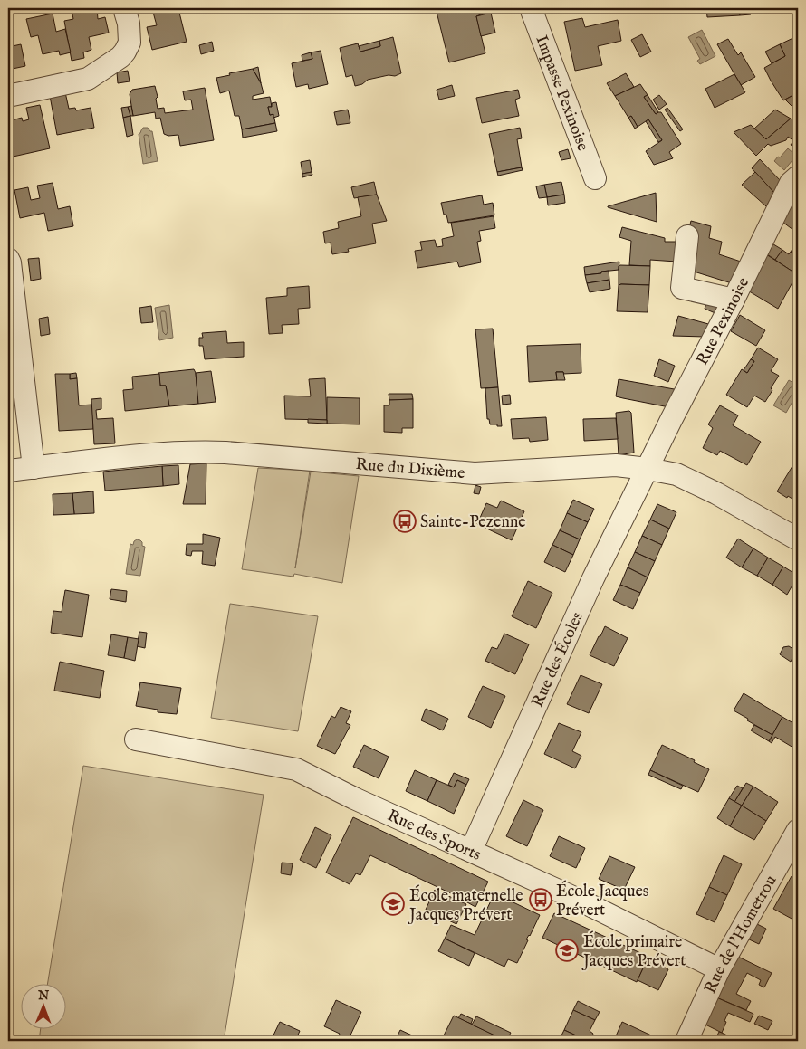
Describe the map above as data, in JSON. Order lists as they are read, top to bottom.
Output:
{
  "streets": {
    "street": [
      "Impasse Pexinoise",
      "Rue Pexinoise",
      "Rue du Dixième",
      "Rue des Écoles",
      "Rue des Sports",
      "Rue de l'Hometrou"
    ]
  },
  "crossings": [
    ["Rue Pexinoise", "Rue du Dixième"],
    ["Rue Pexinoise", "Rue des Écoles"],
    ["Rue du Dixième", "Rue des Écoles"],
    ["Rue des Écoles", "Rue des Sports"],
    ["Rue des Sports", "Rue de l'Hometrou"]
  ],
  "places": {
    "bus stop": ["Sainte-Pezenne", "École Jacques Prévert"],
    "school or university": ["École maternelle Jacques Prévert", "École primaire Jacques Prévert"]
  },
  "north": "top"
}
